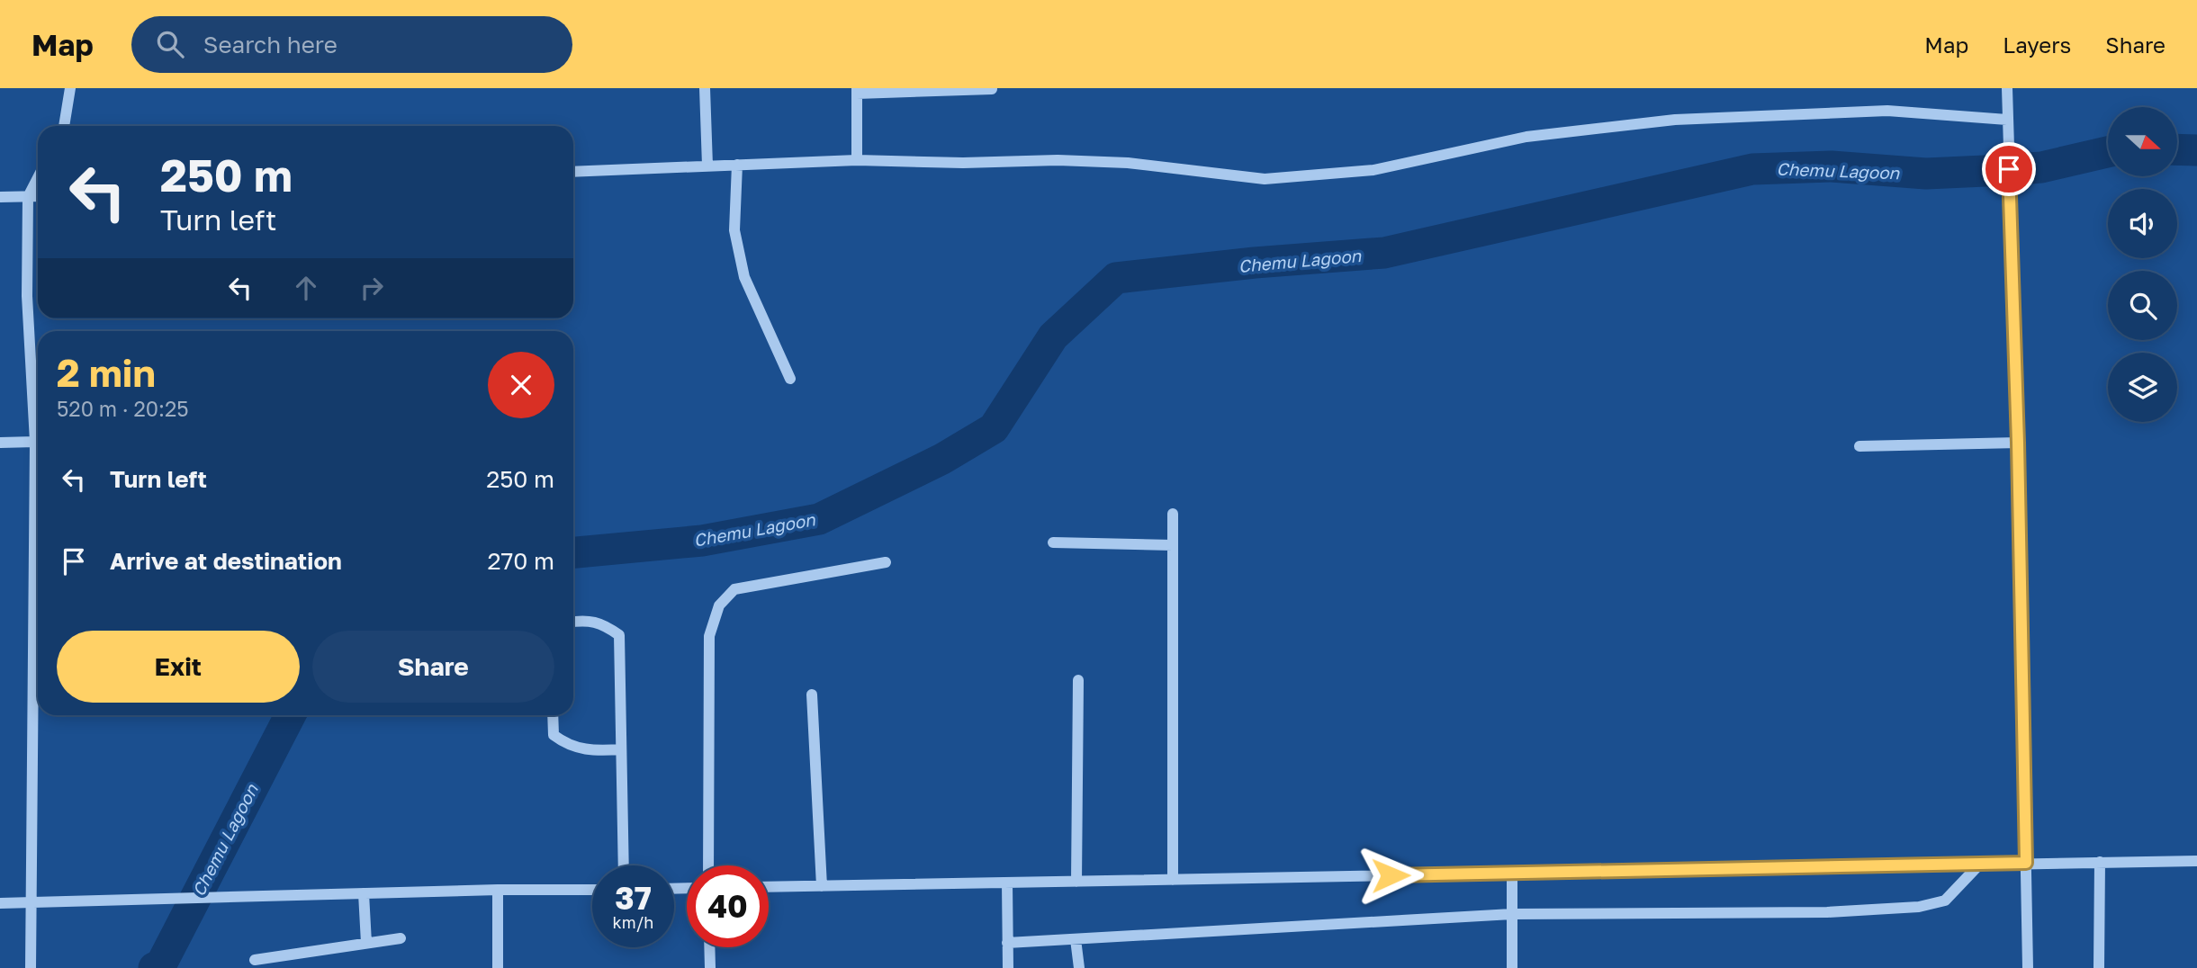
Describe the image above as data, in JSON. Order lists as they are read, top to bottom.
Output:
{
  "water": ["Chemu Lagoon"],
  "north": "right",
  "page": {
    "header": "Map",
    "search": "Search here",
    "nav": ["Map", "Layers", "Share"],
    "turn": ["250 m", "Turn left"],
    "heading": ["2 min", "520 m · 20:25"],
    "list": [
      {
        "name": "Turn left",
        "value": "250 m"
      },
      {
        "name": "Arrive at destination",
        "value": "270 m"
      }
    ],
    "buttons": ["Exit", "Share"],
    "speed": "37 km/h",
    "limit": "40"
  }
}
